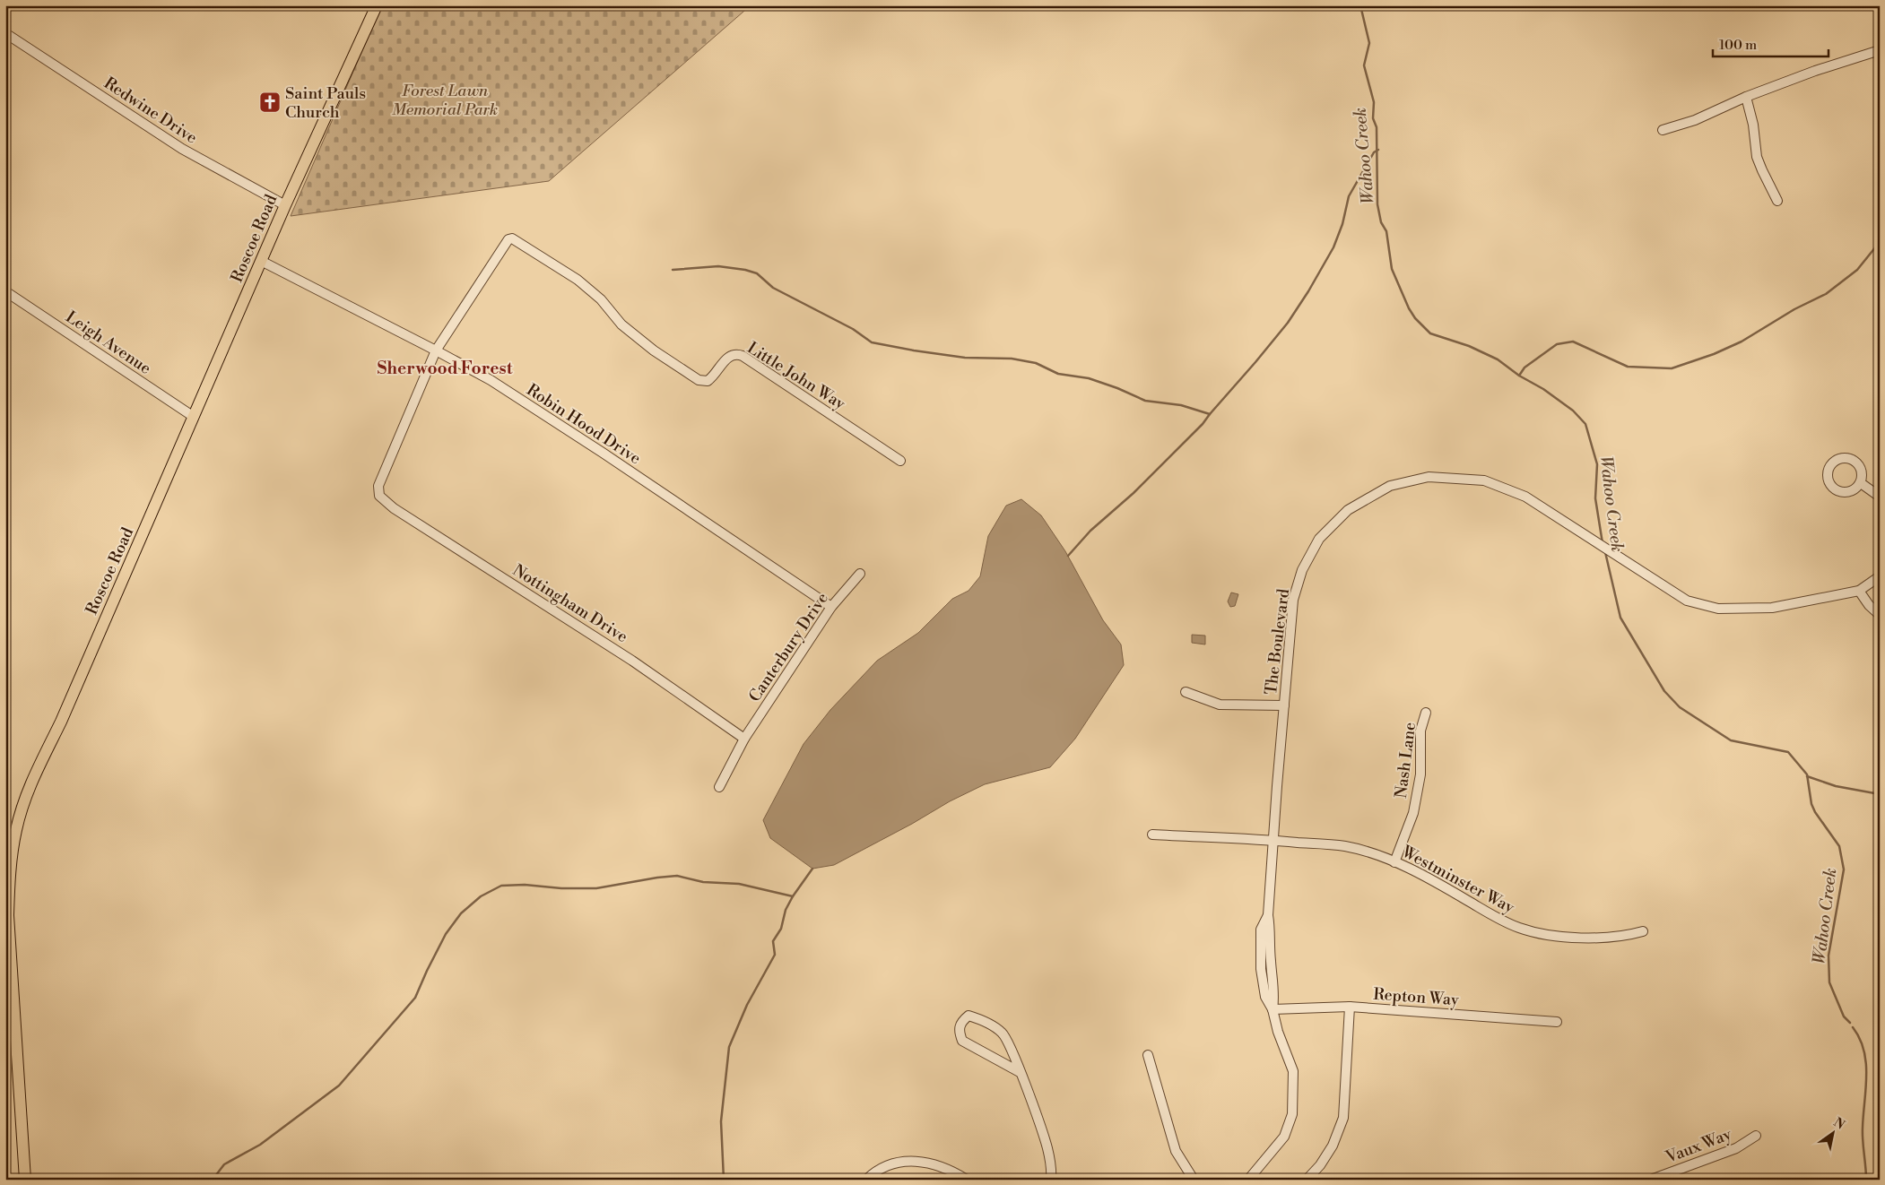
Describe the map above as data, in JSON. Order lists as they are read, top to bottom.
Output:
{
  "streets": {
    "main road": ["Roscoe Road"],
    "street": [
      "Redwine Drive",
      "Leigh Avenue",
      "Little John Way",
      "Robin Hood Drive",
      "Nottingham Drive",
      "The Boulevard",
      "Canterbury Drive",
      "Nash Lane",
      "Westminster Way",
      "Repton Way",
      "Vaux Way"
    ]
  },
  "crossings": [
    ["Redwine Drive", "Roscoe Road"],
    ["Roscoe Road", "Leigh Avenue"],
    ["Roscoe Road", "Robin Hood Drive"],
    ["Little John Way", "Robin Hood Drive"],
    ["Little John Way", "Nottingham Drive"],
    ["Robin Hood Drive", "Nottingham Drive"],
    ["Robin Hood Drive", "Canterbury Drive"],
    ["Nottingham Drive", "Canterbury Drive"],
    ["The Boulevard", "Westminster Way"],
    ["The Boulevard", "Repton Way"],
    ["Nash Lane", "Westminster Way"]
  ],
  "districts": ["Sherwood Forest"],
  "water": ["Wahoo Creek"],
  "parks": ["Forest Lawn Memorial Park"],
  "places": {
    "church": ["Saint Pauls Church"]
  },
  "scale_bar": "100 m",
  "north": "top right"
}
